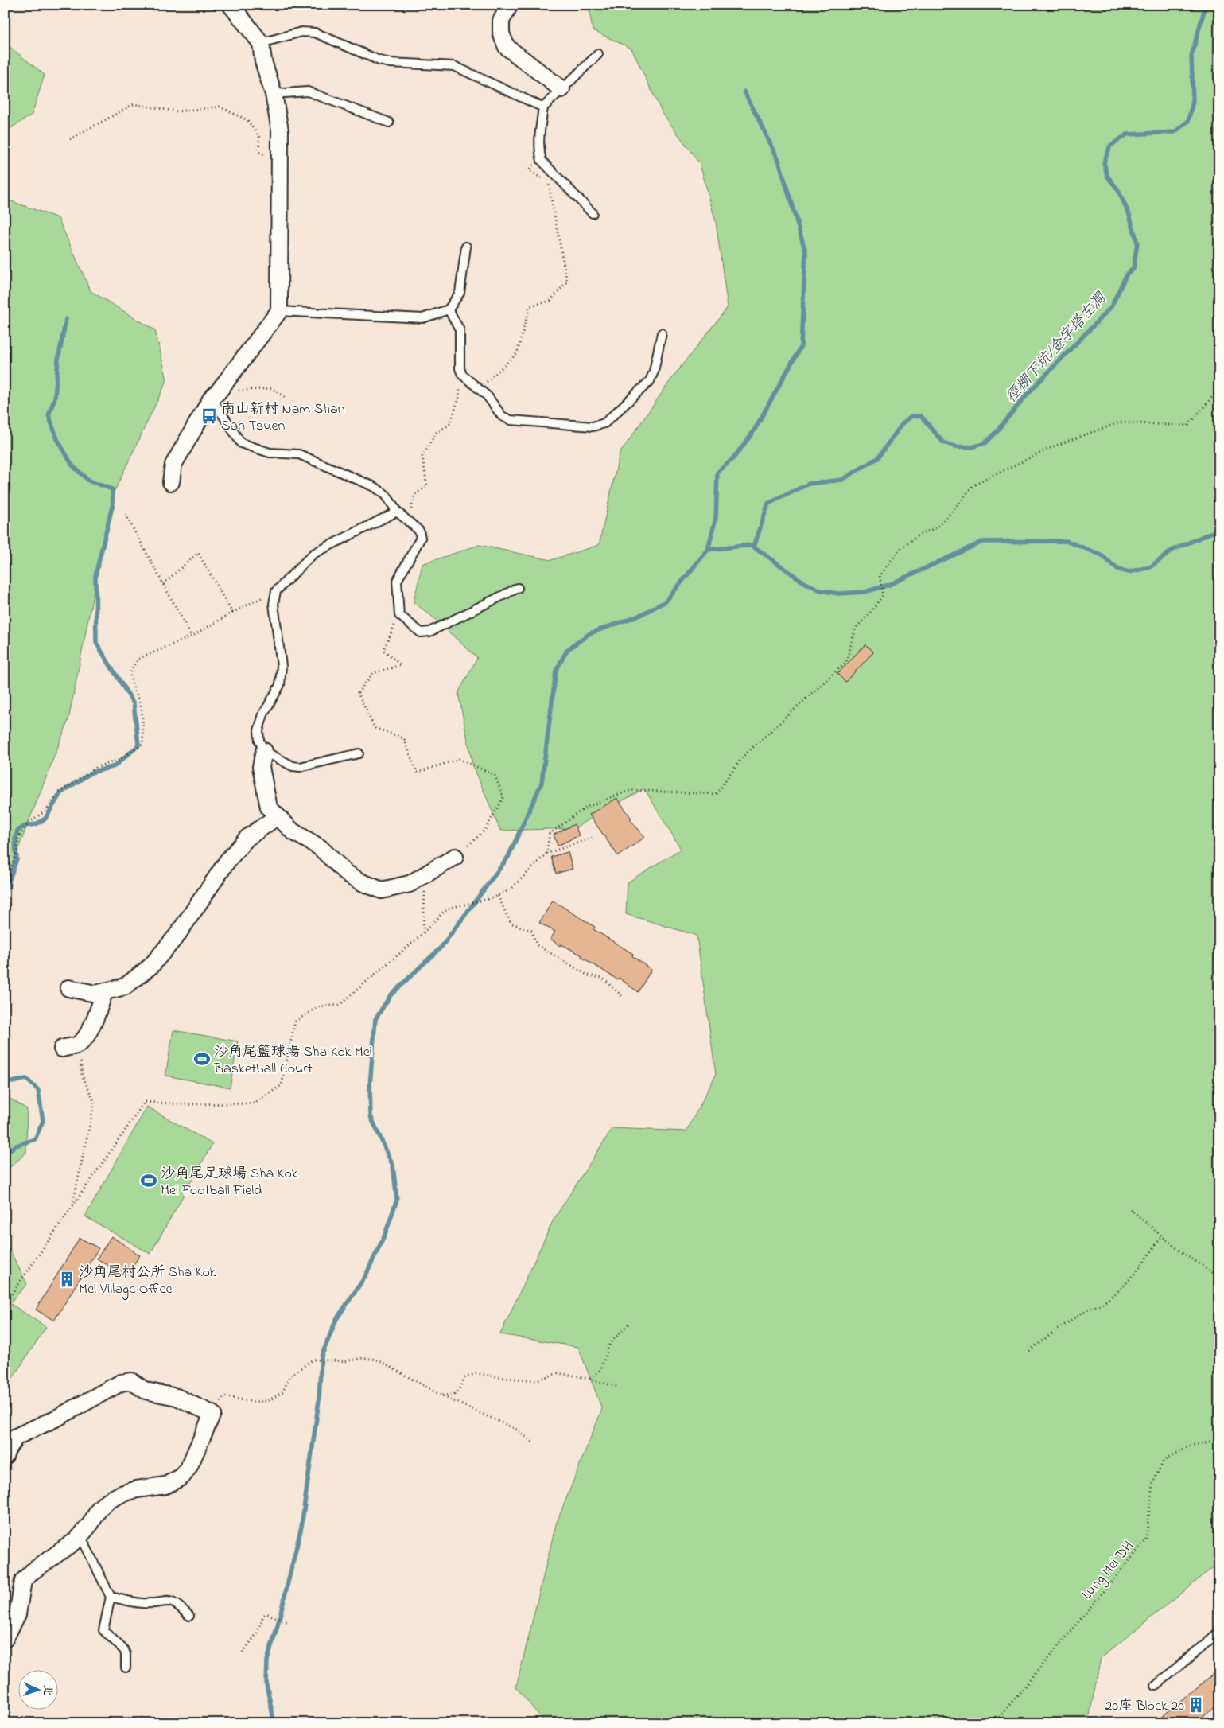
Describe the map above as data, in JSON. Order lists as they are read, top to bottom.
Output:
{
  "streets": {
    "path": ["Lung Mei DH"]
  },
  "water": ["徑棚下坑/金字塔左澗"],
  "places": {
    "bus stop": ["南山新村 Nam Shan San Tsuen"],
    "sports": ["沙角尾籃球場 Sha Kok Mei Basketball Court", "沙角尾足球場 Sha Kok Mei Football Field"],
    "building": ["沙角尾村公所 Sha Kok Mei Village Office", "20座 Block 20"]
  },
  "north": "right"
}
